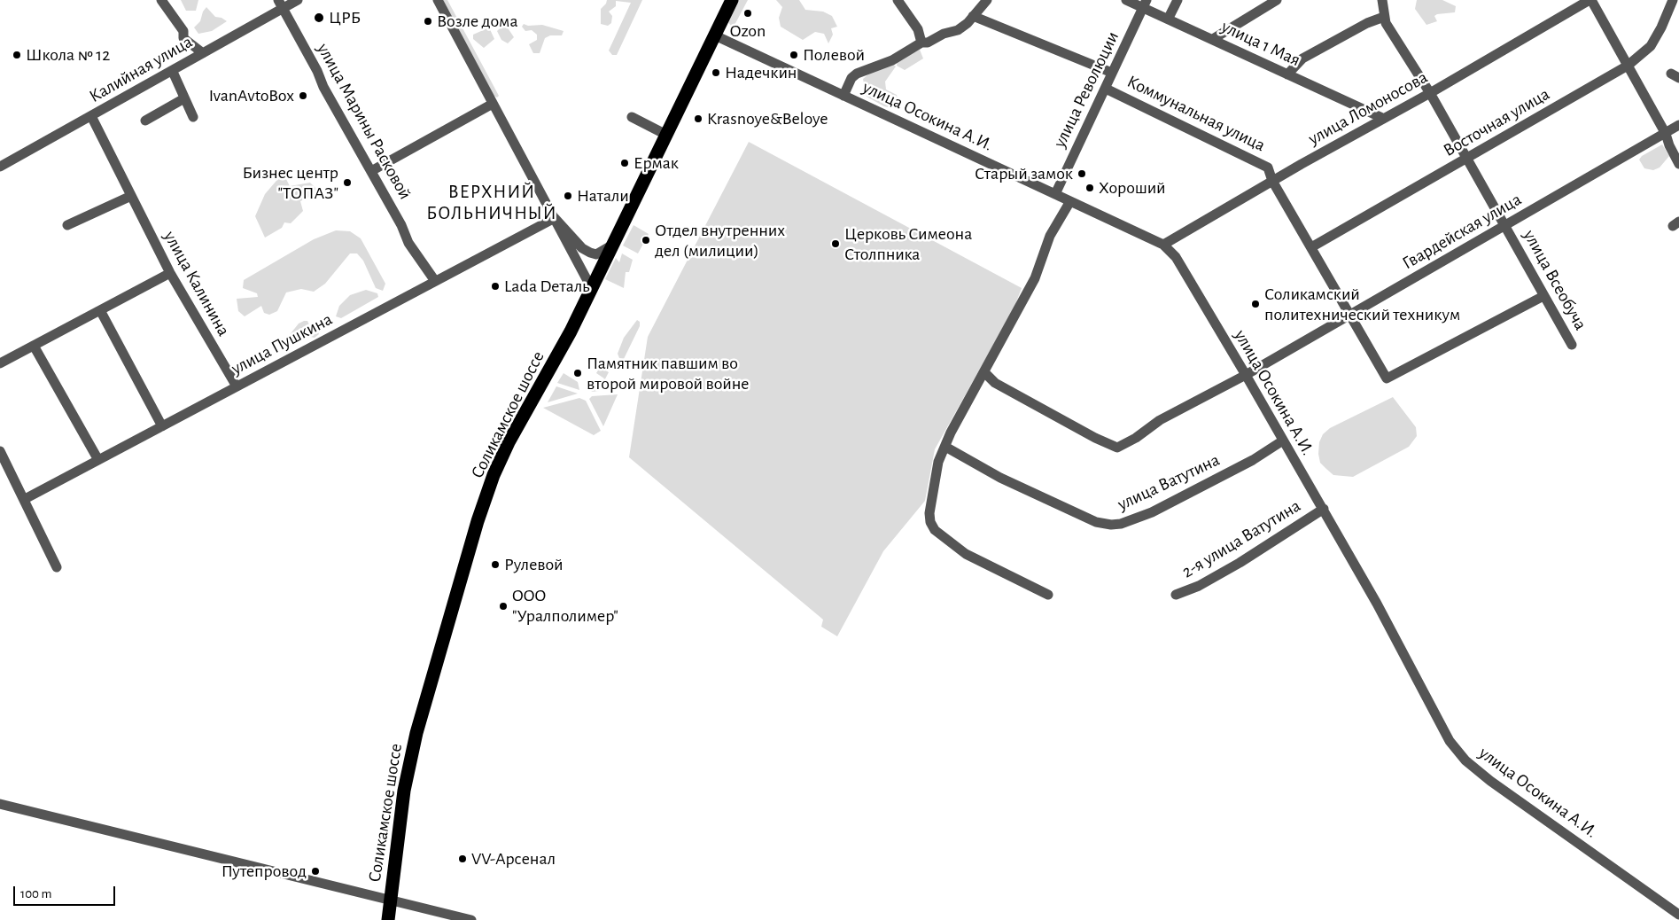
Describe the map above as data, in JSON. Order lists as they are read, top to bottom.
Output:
{
  "streets": {
    "highway": ["Соликамское шоссе"],
    "street": [
      "улица 1 Мая",
      "Калийная улица",
      "улица Революции",
      "улица Ломоносова",
      "Коммунальная улица",
      "улица Осокина А.И.",
      "улица Марины Расковой",
      "Восточная улица",
      "Гвардейская улица",
      "улица Всеобуча",
      "улица Калинина",
      "улица Пушкина",
      "улица Ватутина",
      "2-я улица Ватутина"
    ]
  },
  "crossings": [
    ["улица 1 Мая", "улица Революции"],
    ["улица 1 Мая", "улица Ломоносова"],
    ["Калийная улица", "улица Марины Расковой"],
    ["Калийная улица", "улица Калинина"],
    ["улица Революции", "Коммунальная улица"],
    ["улица Революции", "улица Осокина А.И."],
    ["улица Ломоносова", "Коммунальная улица"],
    ["улица Ломоносова", "улица Осокина А.И."],
    ["улица Ломоносова", "улица Всеобуча"],
    ["Коммунальная улица", "Восточная улица"],
    ["Коммунальная улица", "Гвардейская улица"],
    ["Коммунальная улица", "улица Всеобуча"],
    ["улица Осокина А.И.", "Гвардейская улица"],
    ["улица Осокина А.И.", "Соликамское шоссе"],
    ["улица Осокина А.И.", "улица Ватутина"],
    ["улица Осокина А.И.", "2-я улица Ватутина"],
    ["улица Марины Расковой", "улица Пушкина"],
    ["Восточная улица", "улица Всеобуча"],
    ["Гвардейская улица", "улица Всеобуча"],
    ["улица Калинина", "улица Пушкина"]
  ],
  "districts": ["ВЕРХНИЙ БОЛЬНИЧНЫЙ"],
  "places": [
    "Ozon",
    "ЦРБ",
    "Возле дома",
    "Школа № 12",
    "Полевой",
    "Надечкин",
    "IvanAvtoBox",
    "Krasnoye&Beloye",
    "Ермак",
    "Старый замок",
    "Бизнес центр \"ТОПАЗ\"",
    "Хороший",
    "Натали",
    "Отдел внутренних дел (милиции)",
    "Церковь Симеона Столпника",
    "Lada Dеталь",
    "Соликамский политехнический техникум",
    "Памятник павшим во второй мировой войне",
    "Рулевой",
    "OOO \"Уралполимер\"",
    "VV-Арсенал",
    "Путепровод"
  ],
  "scale_bar": "100 m"
}
